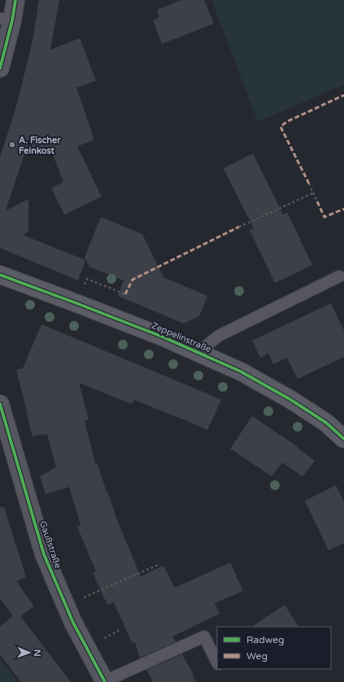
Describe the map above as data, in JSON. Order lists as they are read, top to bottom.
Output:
{
  "streets": {
    "street": ["Zeppelinstraße", "Gaußstraße"]
  },
  "places": ["A. Fischer Feinkost"],
  "legend": ["Radweg", "Weg"],
  "north": "right"
}
